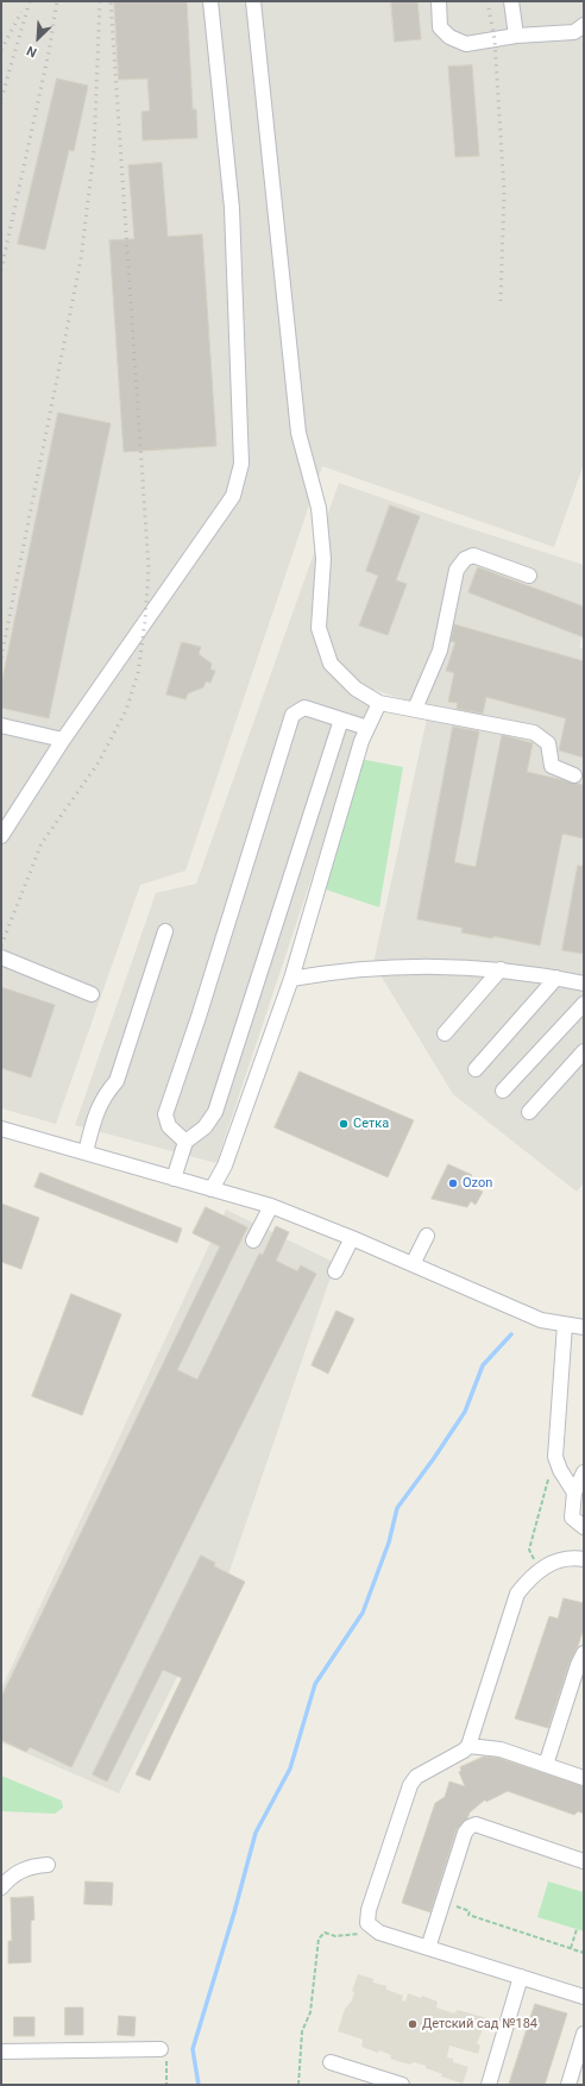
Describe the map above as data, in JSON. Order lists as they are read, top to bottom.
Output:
{
  "places": ["Сетка", "Ozon", "Детский сад №184"],
  "north": "bottom left"
}
